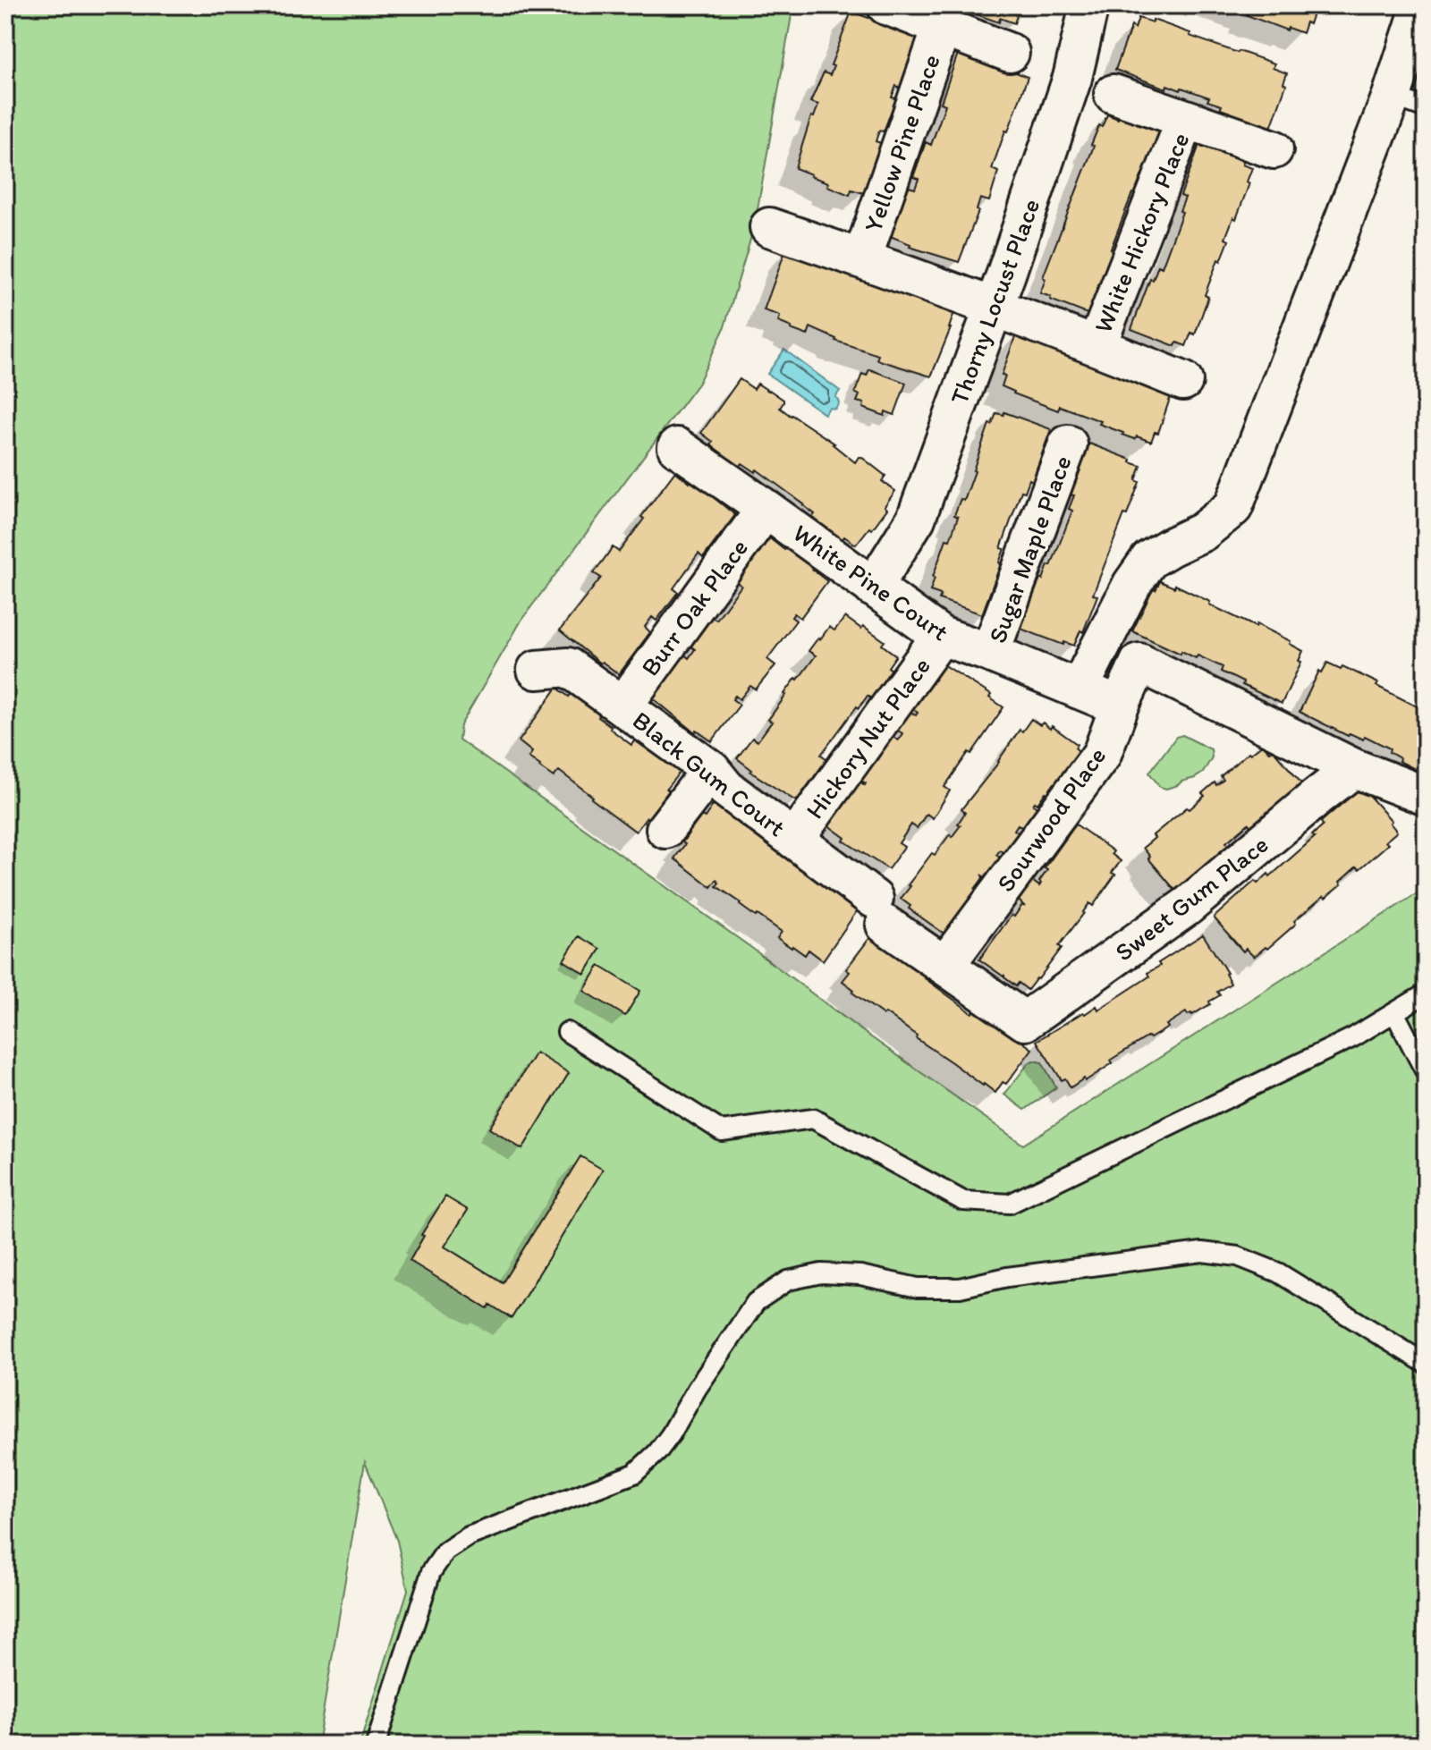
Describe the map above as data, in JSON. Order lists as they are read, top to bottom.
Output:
{
  "streets": {
    "street": [
      "Yellow Pine Place",
      "White Hickory Place",
      "Thorny Locust Place",
      "Sugar Maple Place",
      "White Pine Court",
      "Burr Oak Place",
      "Hickory Nut Place",
      "Black Gum Court",
      "Sourwood Place",
      "Sweet Gum Place"
    ]
  },
  "crossings": [
    ["Thorny Locust Place", "White Pine Court"],
    ["Sugar Maple Place", "White Pine Court"],
    ["White Pine Court", "Burr Oak Place"],
    ["White Pine Court", "Hickory Nut Place"],
    ["White Pine Court", "Sourwood Place"],
    ["Burr Oak Place", "Black Gum Court"],
    ["Hickory Nut Place", "Black Gum Court"],
    ["Black Gum Court", "Sourwood Place"],
    ["Black Gum Court", "Sweet Gum Place"],
    ["Sourwood Place", "Sweet Gum Place"]
  ]
}
